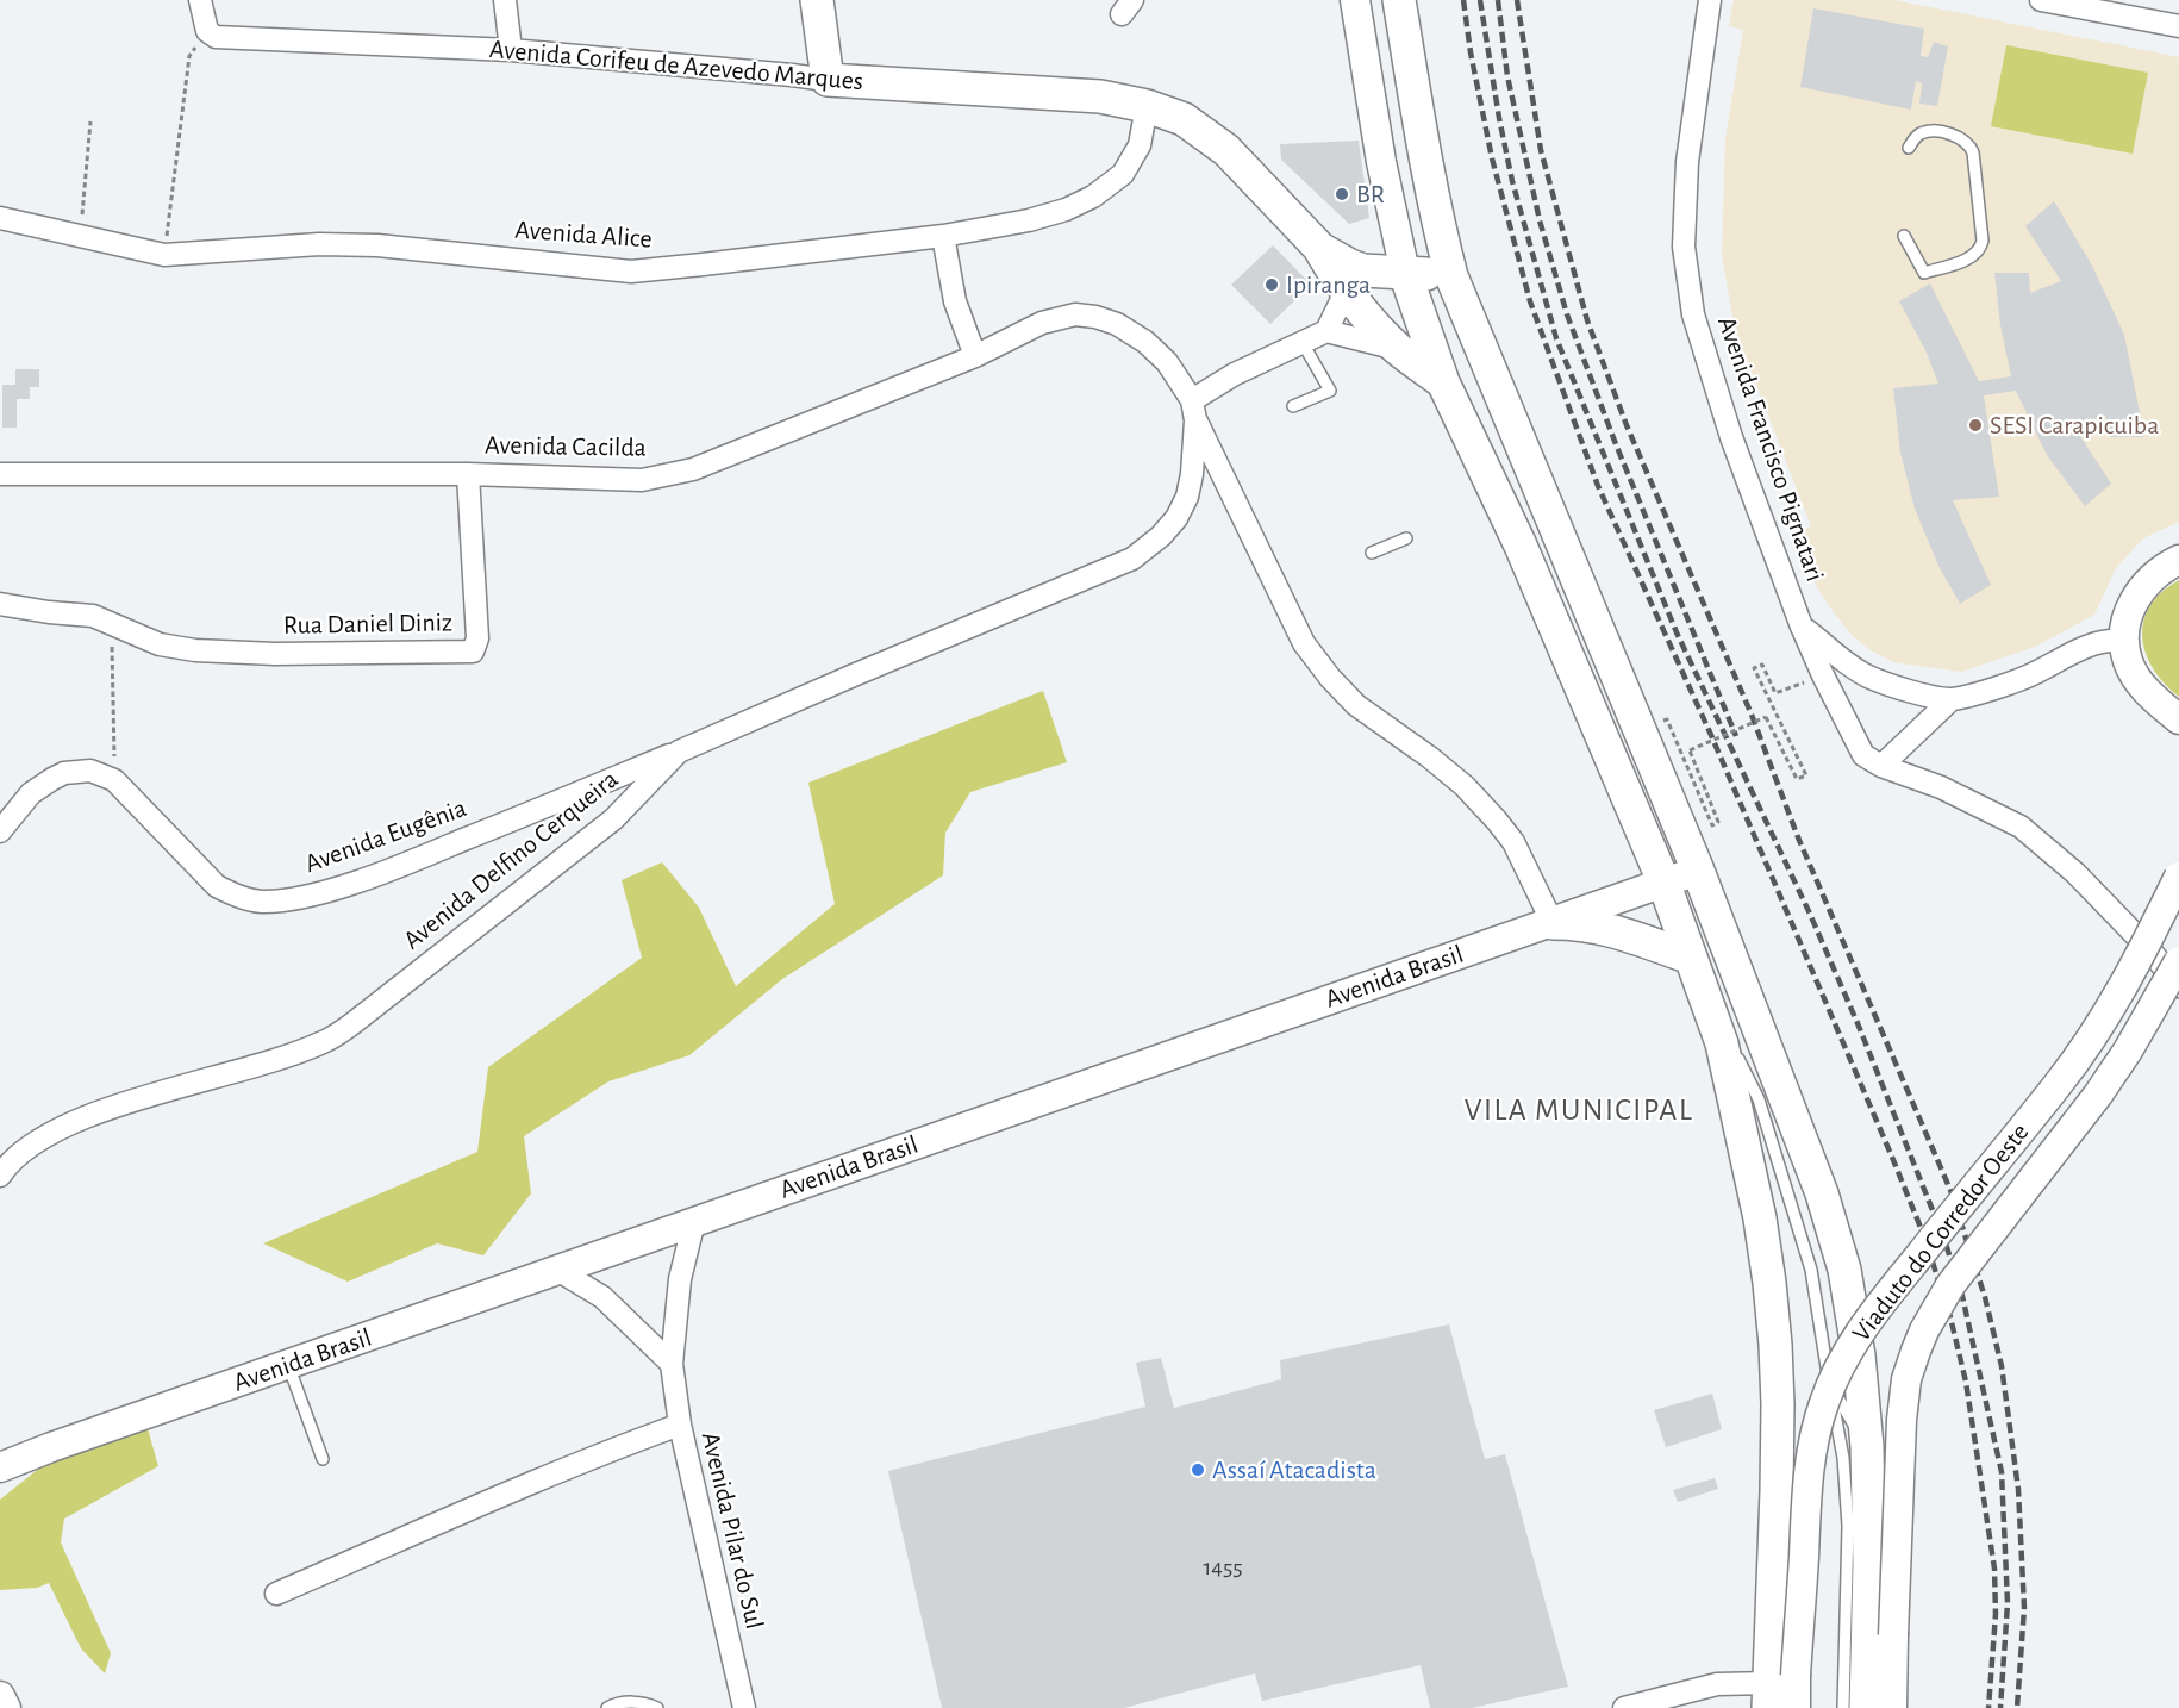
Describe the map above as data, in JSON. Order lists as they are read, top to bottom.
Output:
{
  "streets": {
    "main road": ["Avenida Corifeu de Azevedo Marques", "Avenida Brasil", "Viaduto do Corredor Oeste"],
    "street": [
      "Avenida Alice",
      "Avenida Cacilda",
      "Avenida Francisco Pignatari",
      "Rua Daniel Diniz",
      "Avenida Eugênia",
      "Avenida Delfino Cerqueira",
      "Avenida Pilar do Sul"
    ]
  },
  "crossings": [
    ["Avenida Corifeu de Azevedo Marques", "Avenida Alice"],
    ["Avenida Cacilda", "Rua Daniel Diniz"],
    ["Avenida Cacilda", "Avenida Delfino Cerqueira"],
    ["Avenida Cacilda", "Avenida Brasil"],
    ["Avenida Eugênia", "Avenida Delfino Cerqueira"],
    ["Avenida Brasil", "Avenida Pilar do Sul"]
  ],
  "districts": ["VILA MUNICIPAL"],
  "places": [
    "BR",
    "Ipiranga",
    "SESI Carapicuiba",
    "Assaí Atacadista"
  ],
  "house_numbers": ["1455"]
}
